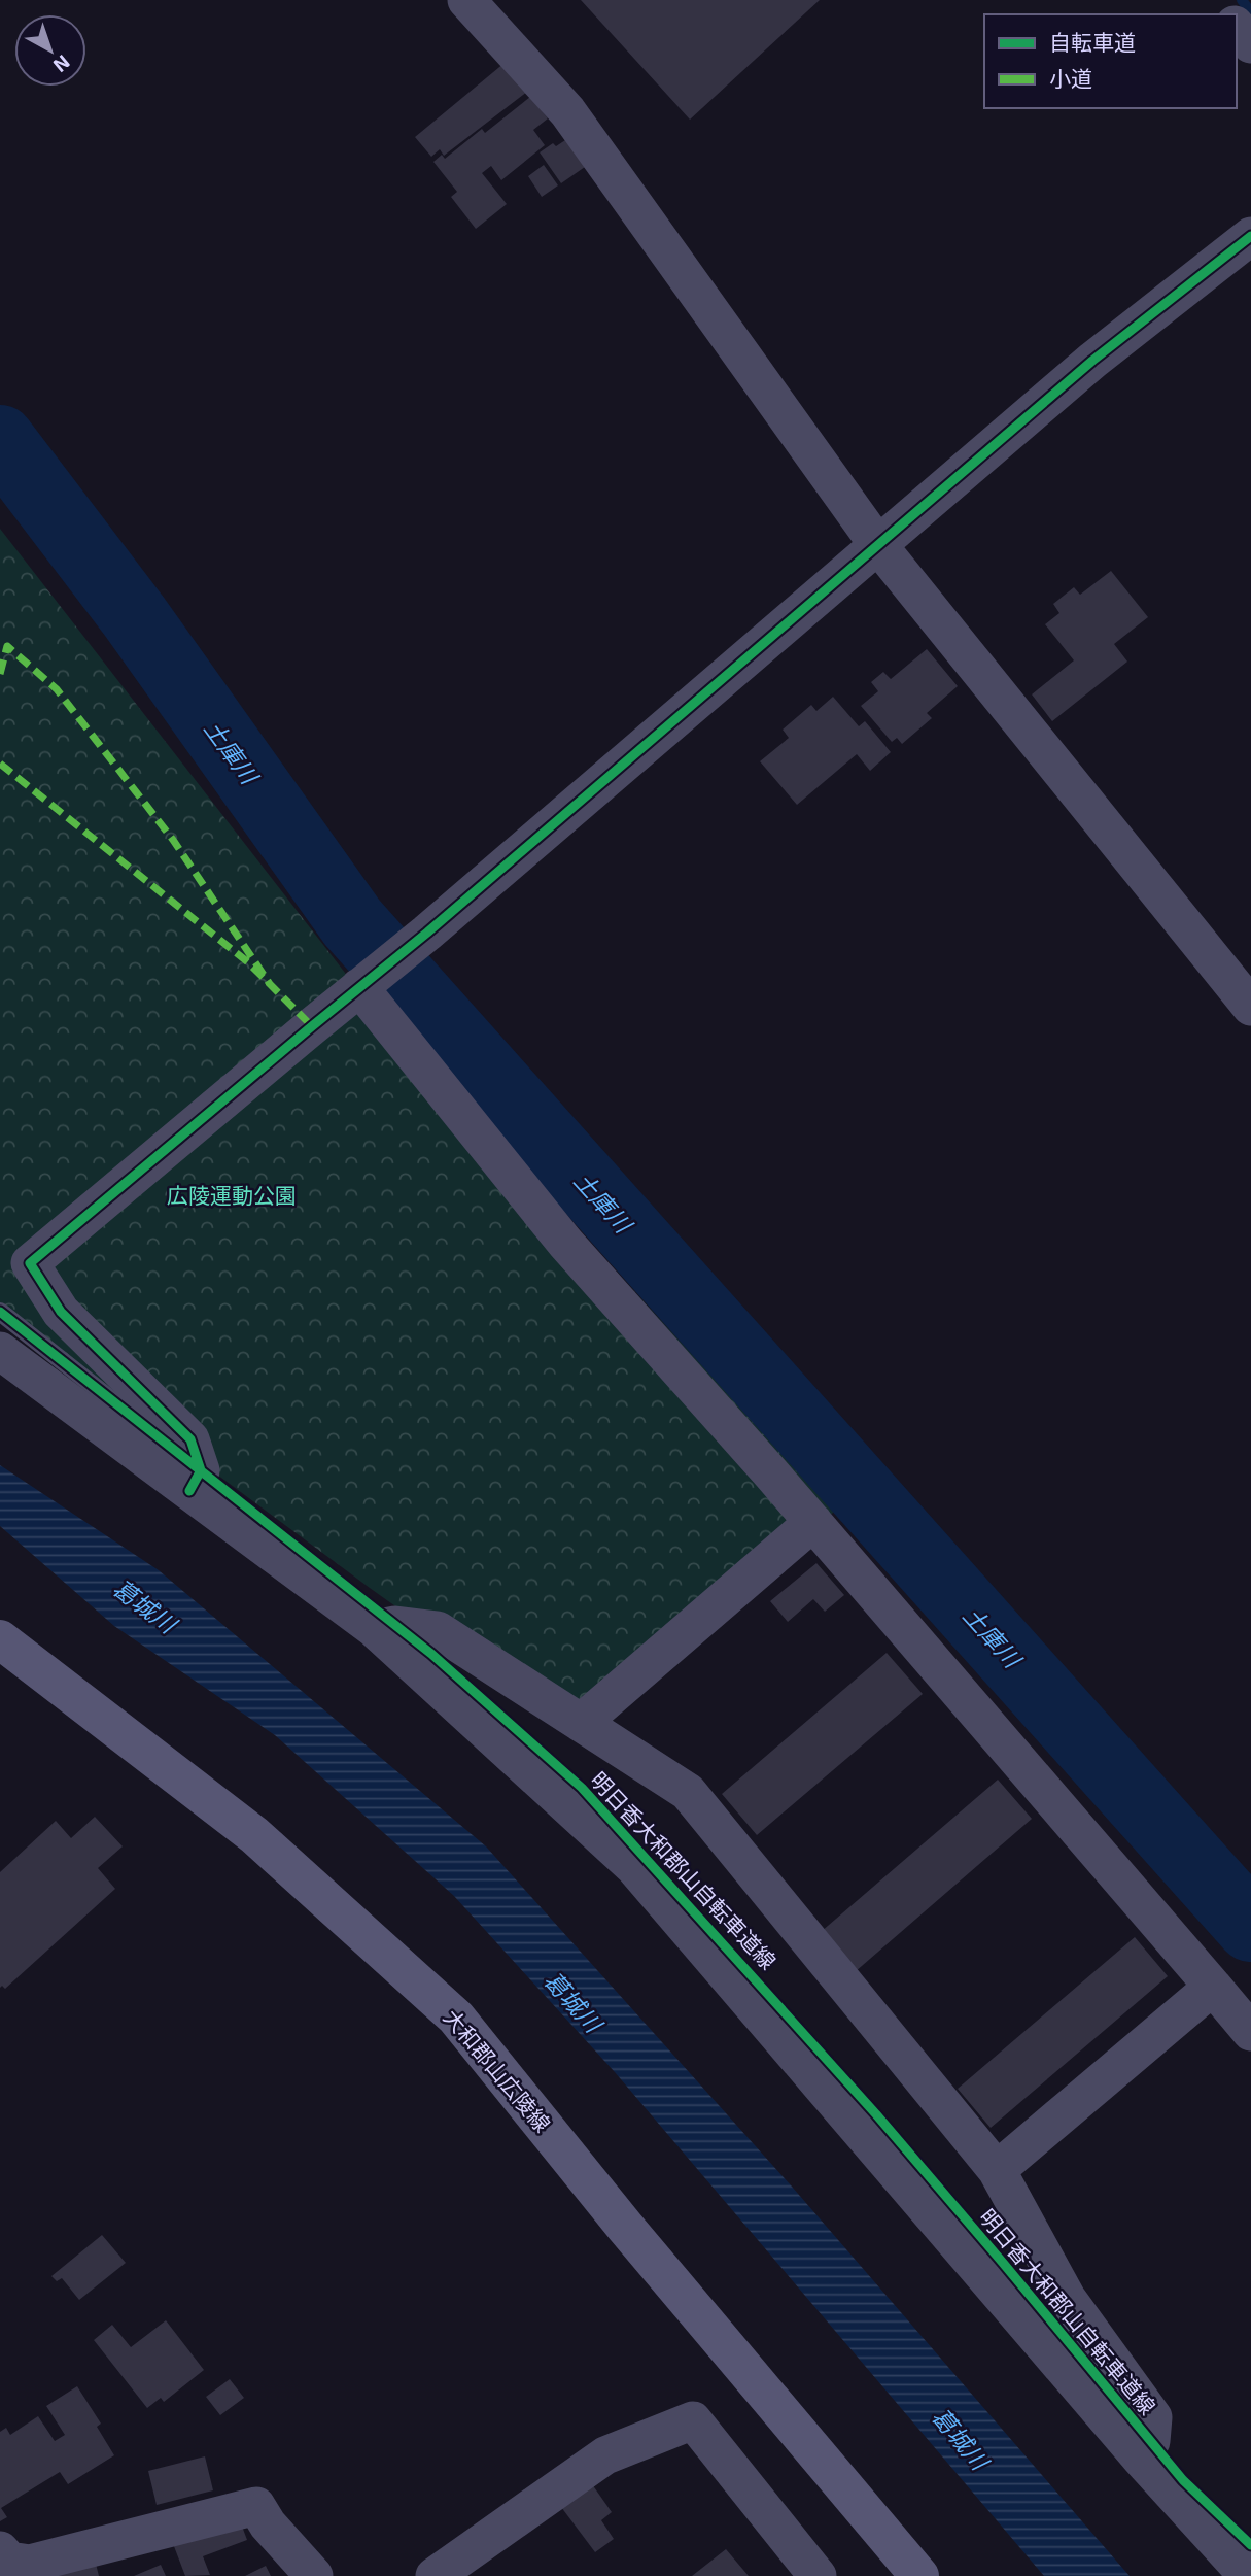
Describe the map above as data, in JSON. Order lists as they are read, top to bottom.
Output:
{
  "streets": {
    "main road": ["大和郡山広陵線"],
    "cycle path": ["明日香大和郡山自転車道線"]
  },
  "water": ["土庫川", "葛城川"],
  "parks": ["広陵運動公園"],
  "legend": ["自転車道", "小道"],
  "north": "bottom right"
}
